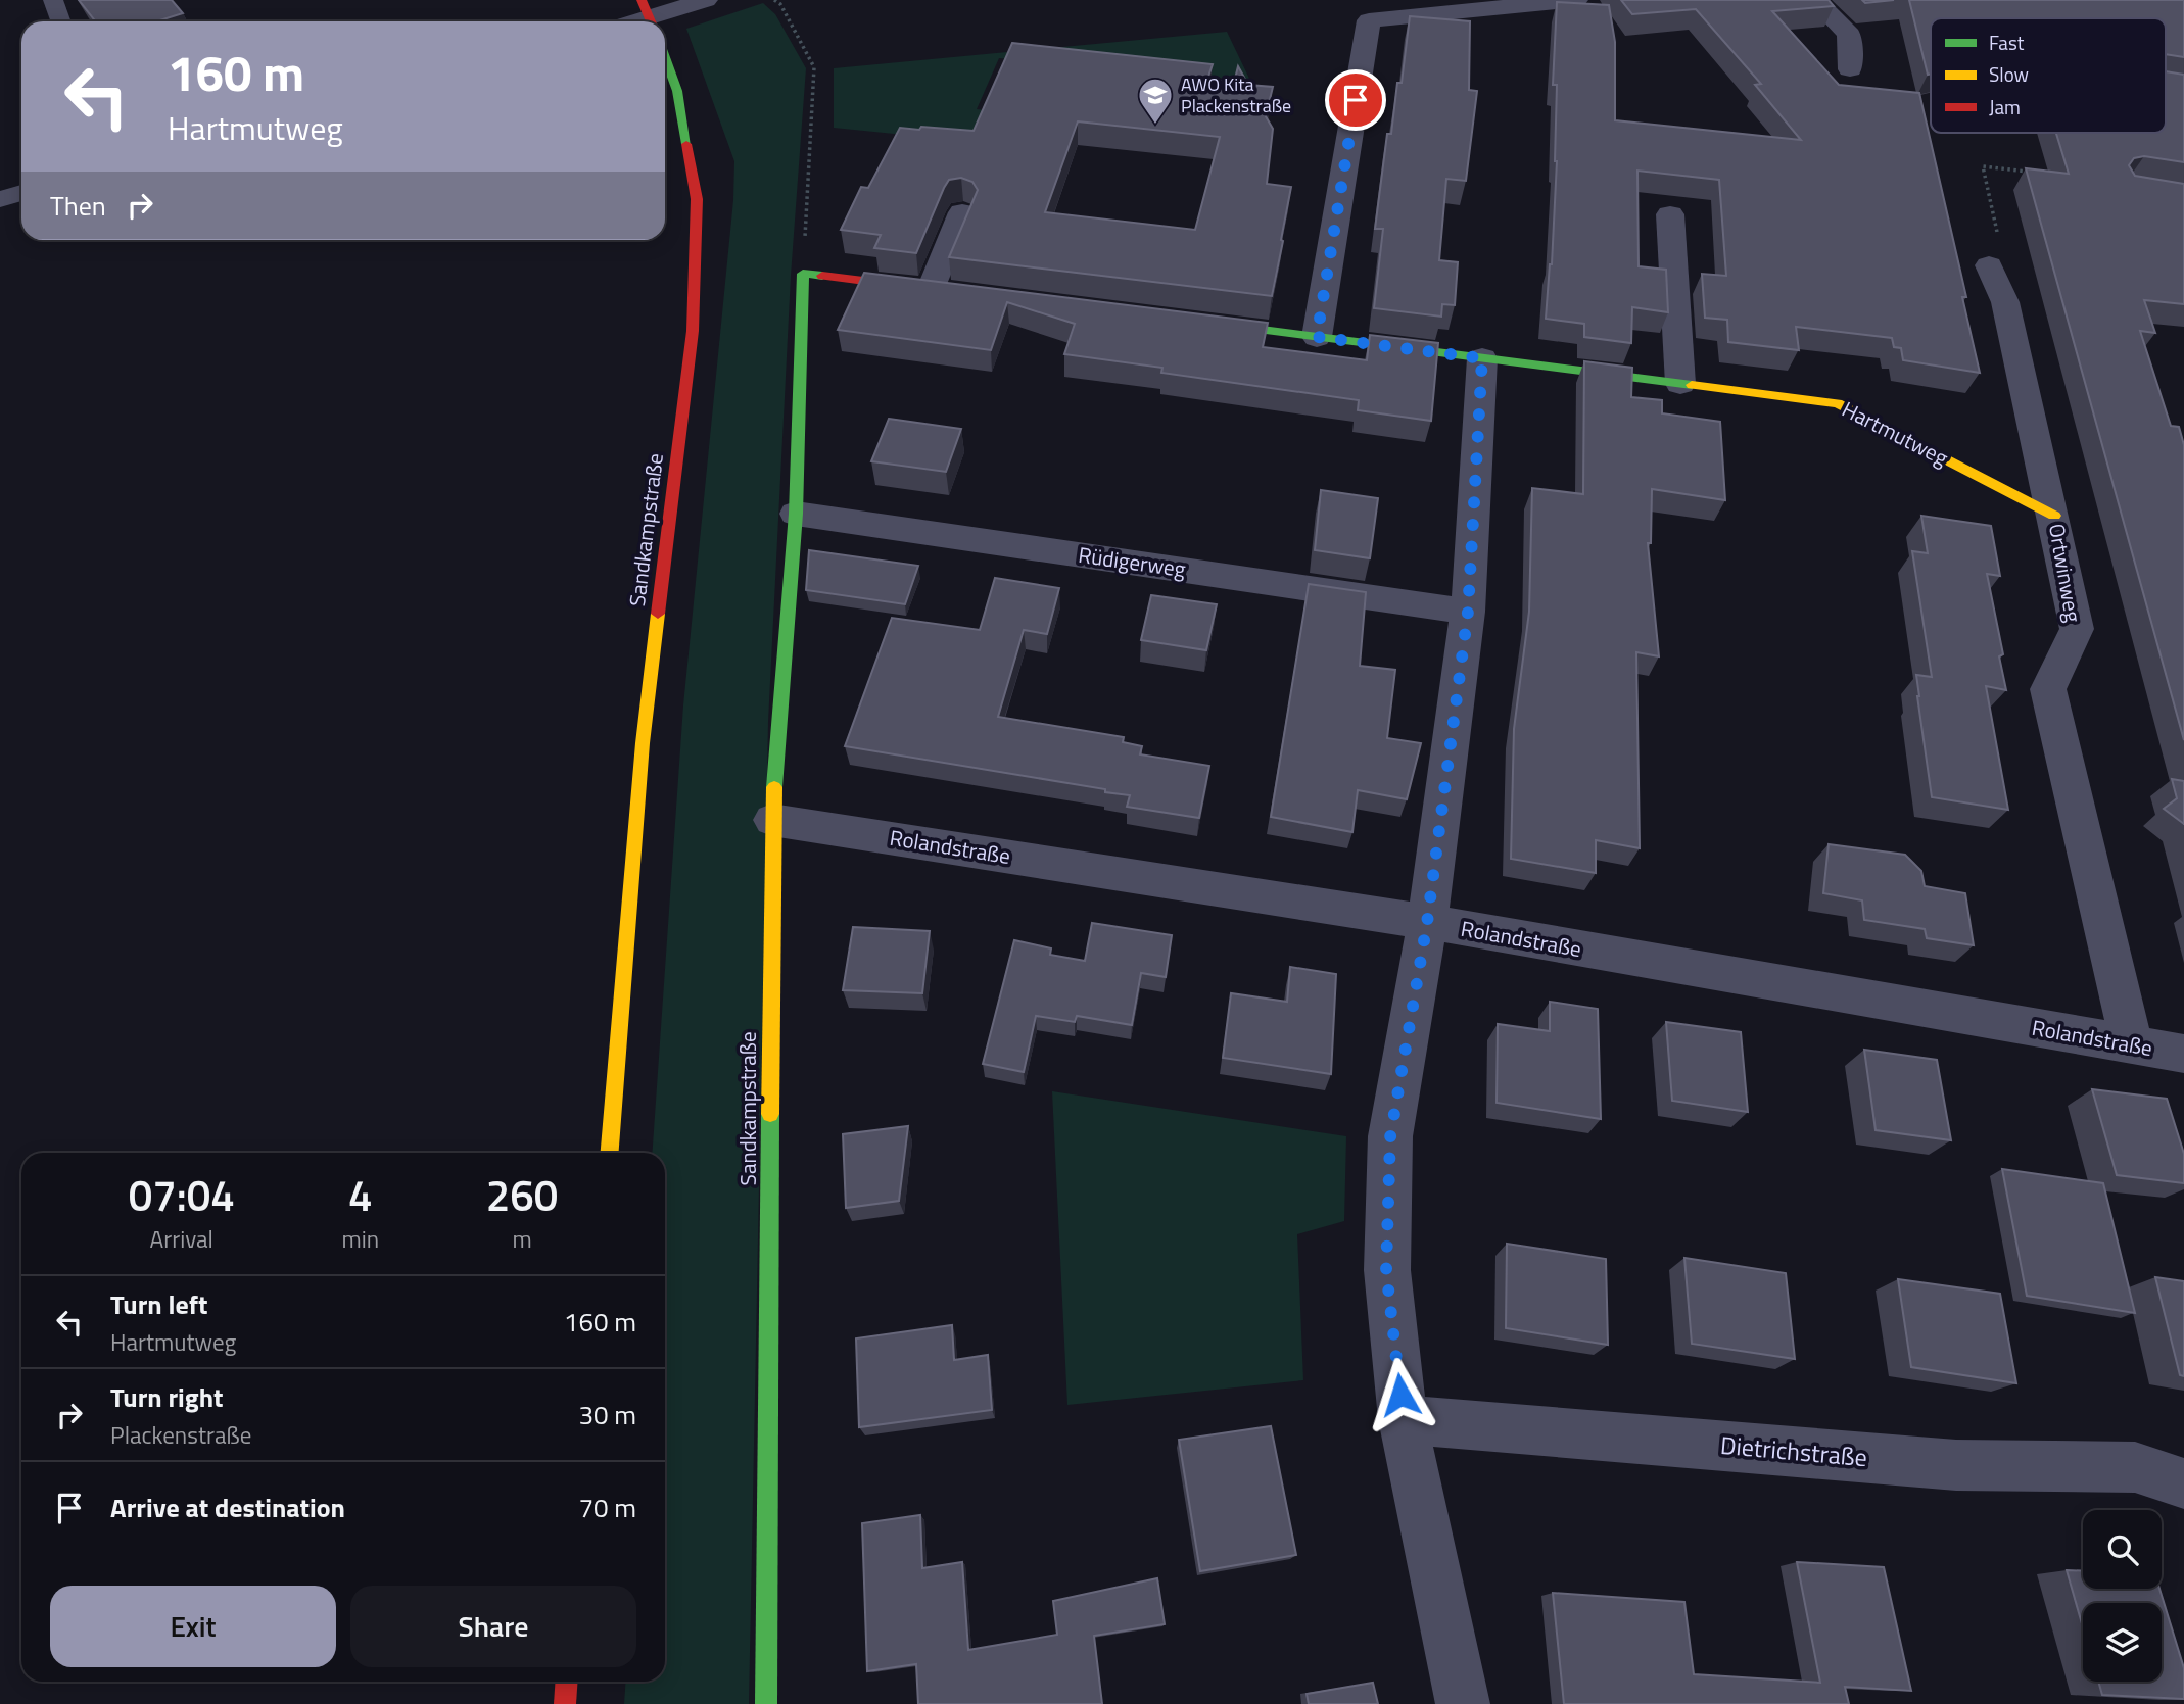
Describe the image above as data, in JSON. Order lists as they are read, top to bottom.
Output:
{
  "streets": {
    "street": [
      "Hartmutweg",
      "Sandkampstraße",
      "Rüdigerweg",
      "Ortwinweg",
      "Rolandstraße",
      "Dietrichstraße"
    ]
  },
  "crossings": [
    ["Hartmutweg", "Ortwinweg"],
    ["Sandkampstraße", "Rüdigerweg"],
    ["Sandkampstraße", "Rolandstraße"],
    ["Ortwinweg", "Rolandstraße"]
  ],
  "places": {
    "school or university": ["AWO Kita Plackenstraße"]
  },
  "legend": ["Fast", "Slow", "Jam"],
  "page": {
    "turn": ["160 m", "Hartmutweg"],
    "then": "Then",
    "eta": [
      "07:04",
      "Arrival",
      "4",
      "min",
      "260",
      "m"
    ],
    "list": [
      {
        "name": "Turn left",
        "note": "Hartmutweg",
        "value": "160 m"
      },
      {
        "name": "Turn right",
        "note": "Plackenstraße",
        "value": "30 m"
      },
      {
        "name": "Arrive at destination",
        "value": "70 m"
      }
    ],
    "buttons": ["Exit", "Share"]
  }
}
